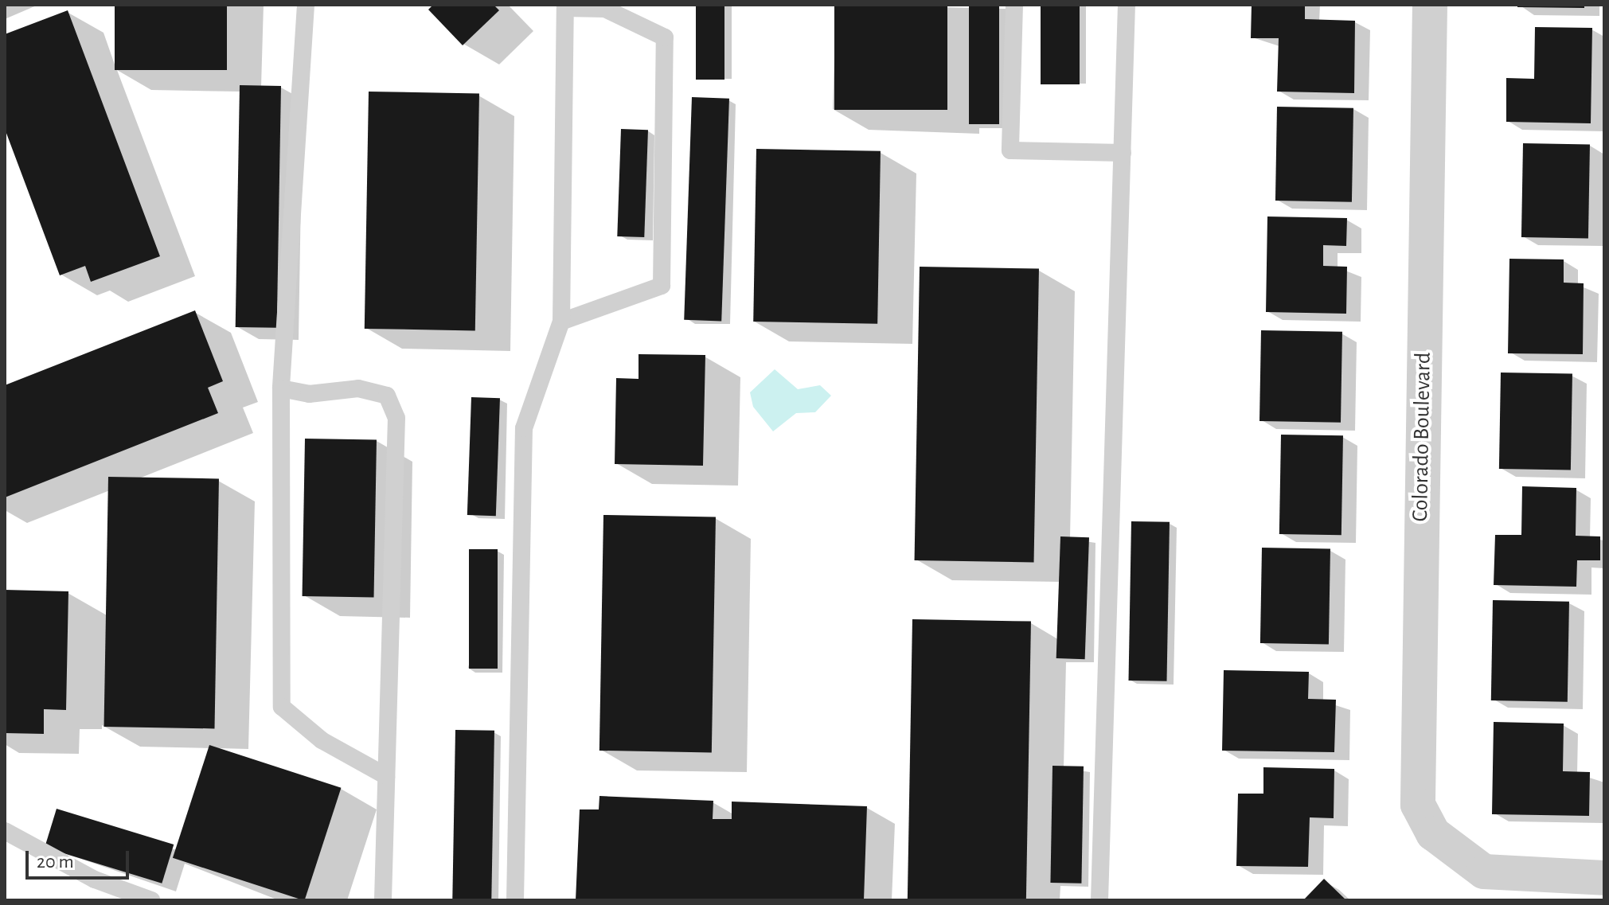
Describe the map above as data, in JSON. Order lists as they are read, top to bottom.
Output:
{
  "streets": {
    "street": ["Colorado Boulevard"]
  },
  "scale_bar": "20 m"
}
